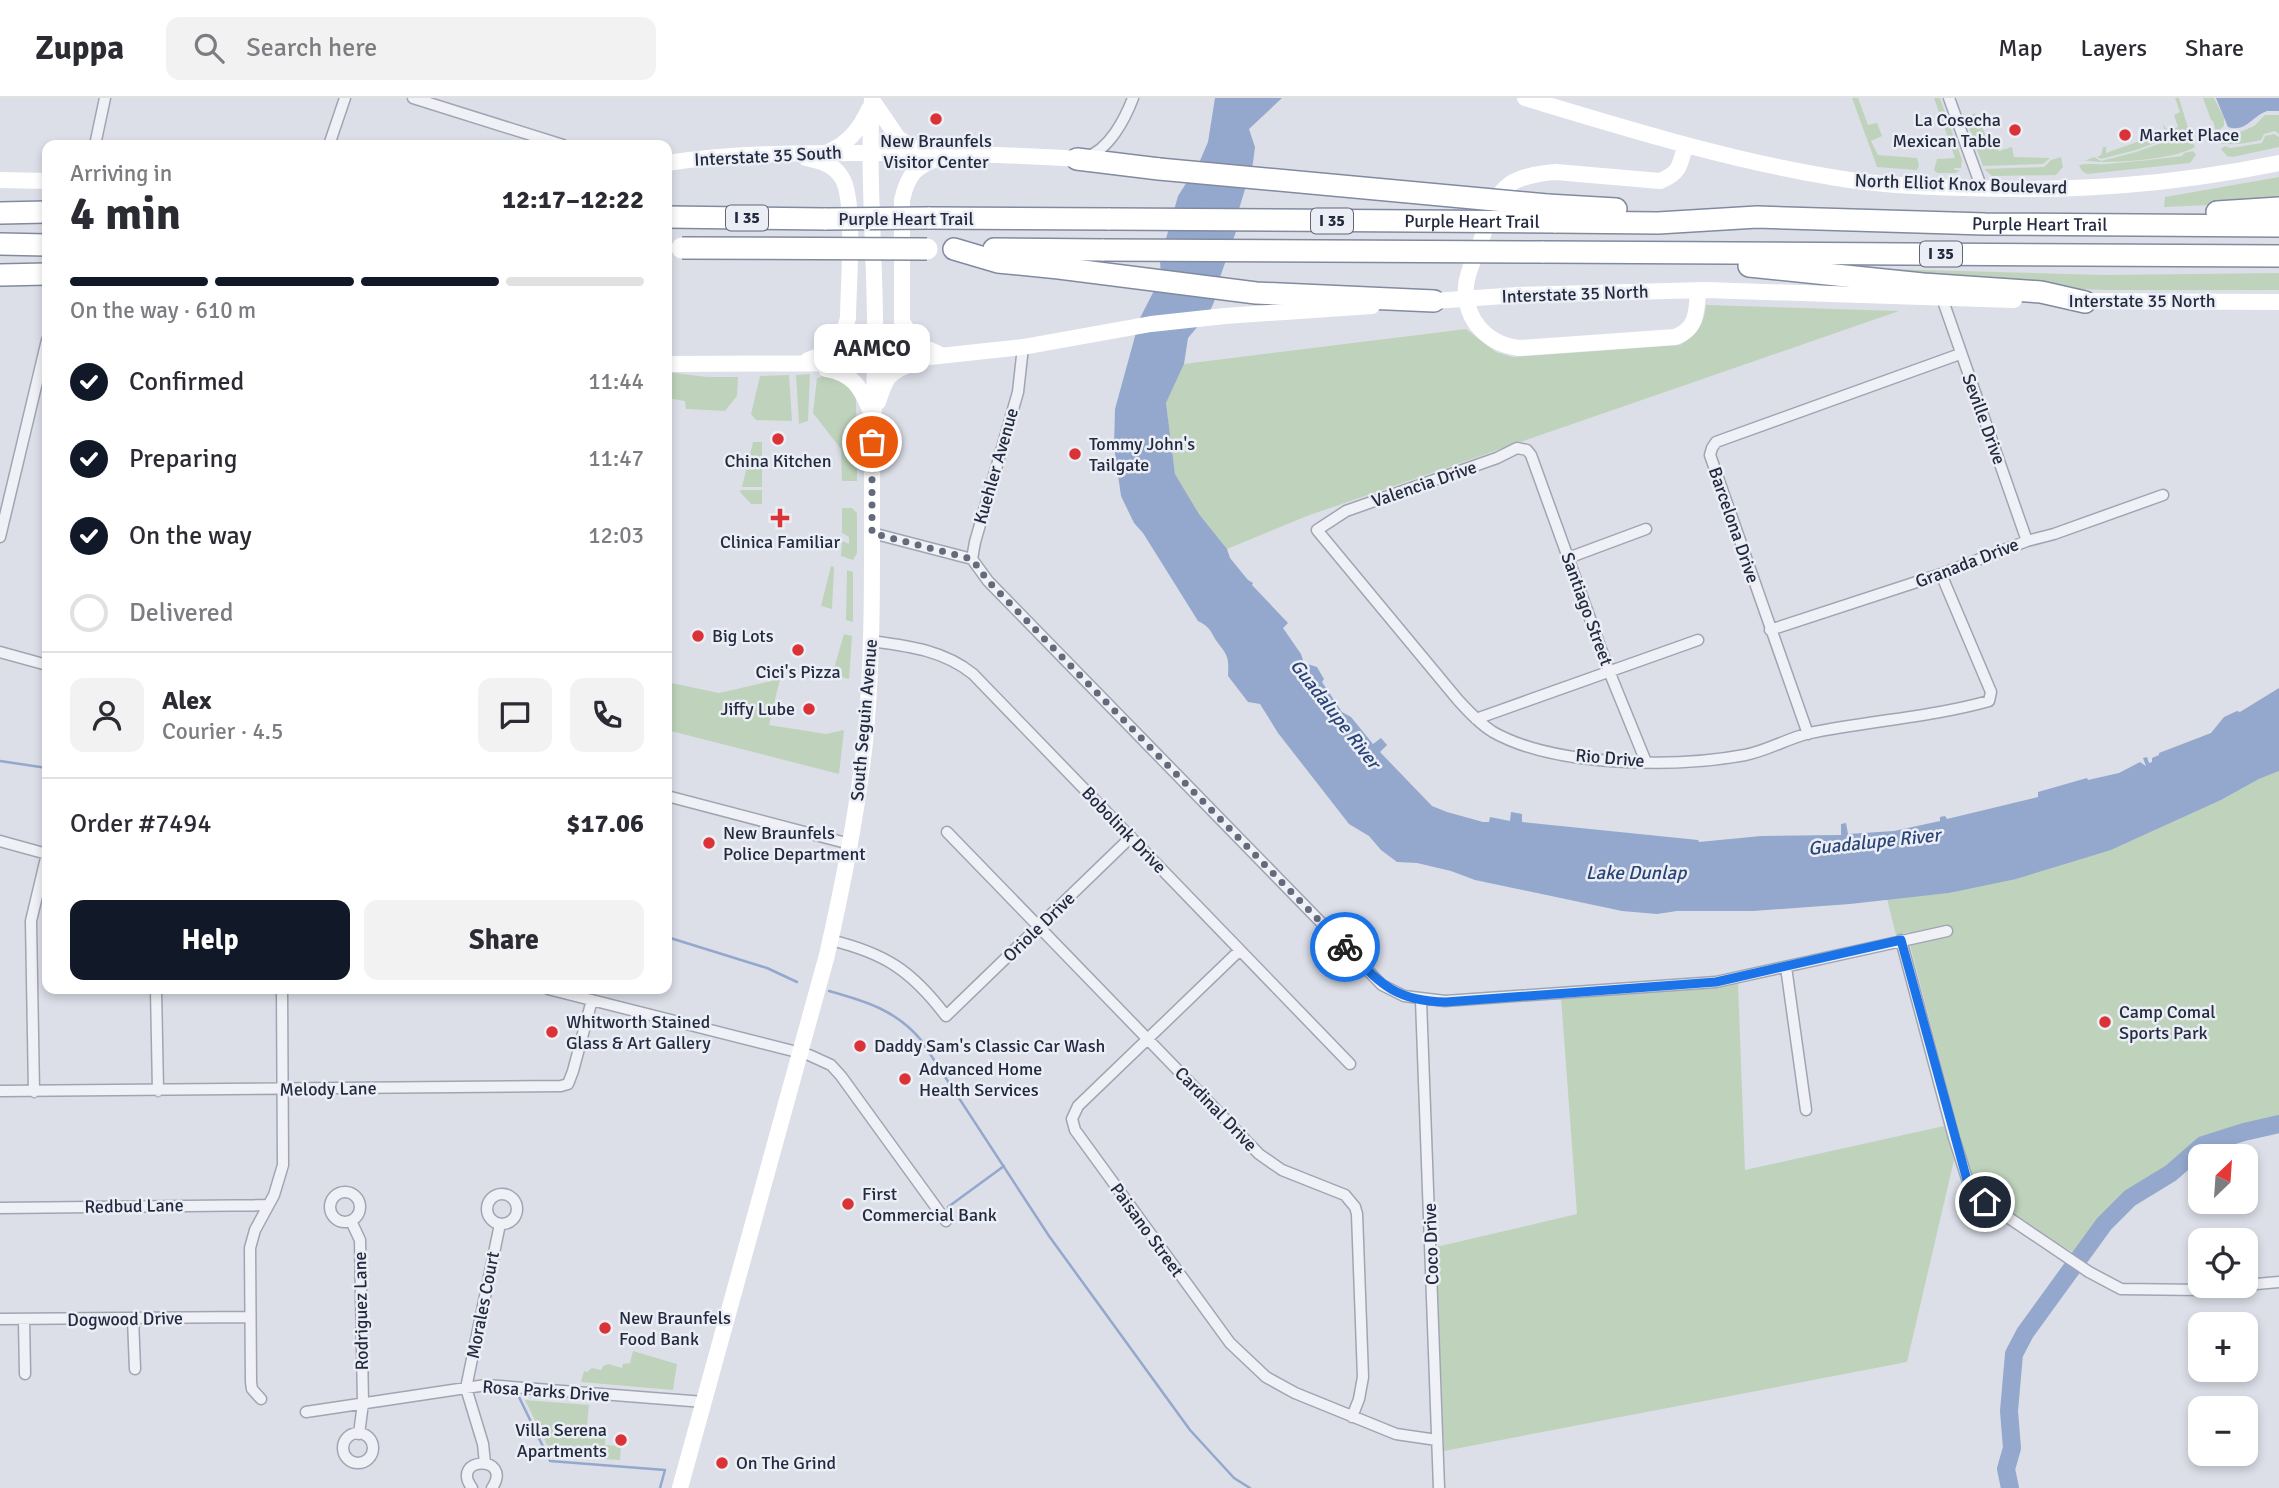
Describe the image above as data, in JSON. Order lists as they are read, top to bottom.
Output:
{
  "streets": {
    "highway": ["I 35", "Purple Heart Trail"],
    "main road": [
      "Interstate 35 South",
      "North Elliot Knox Boulevard",
      "Interstate 35 North",
      "South Seguin Avenue"
    ],
    "street": [
      "Seville Drive",
      "Kuehler Avenue",
      "Valencia Drive",
      "Barcelona Drive",
      "Granada Drive",
      "Santiago Street",
      "Rio Drive",
      "Bobolink Drive",
      "Oriole Drive",
      "Melody Lane",
      "Cardinal Drive",
      "Redbud Lane",
      "Paisano Street",
      "Coco Drive",
      "Morales Court",
      "Rodriguez Lane",
      "Dogwood Drive",
      "Rosa Parks Drive"
    ]
  },
  "crossings": [
    ["Interstate 35 South", "South Seguin Avenue"],
    ["Interstate 35 North", "Seville Drive"],
    ["Interstate 35 North", "Kuehler Avenue"],
    ["Interstate 35 North", "South Seguin Avenue"],
    ["Seville Drive", "Barcelona Drive"],
    ["Seville Drive", "Granada Drive"],
    ["Valencia Drive", "Santiago Street"],
    ["Valencia Drive", "Rio Drive"],
    ["Barcelona Drive", "Granada Drive"],
    ["Barcelona Drive", "Rio Drive"],
    ["Granada Drive", "Rio Drive"],
    ["Santiago Street", "Rio Drive"],
    ["South Seguin Avenue", "Bobolink Drive"],
    ["South Seguin Avenue", "Oriole Drive"],
    ["South Seguin Avenue", "Rosa Parks Drive"],
    ["Bobolink Drive", "Oriole Drive"],
    ["Bobolink Drive", "Paisano Street"],
    ["Oriole Drive", "Cardinal Drive"],
    ["Cardinal Drive", "Paisano Street"],
    ["Paisano Street", "Coco Drive"],
    ["Morales Court", "Rosa Parks Drive"],
    ["Rodriguez Lane", "Rosa Parks Drive"]
  ],
  "water": ["Guadalupe River", "Lake Dunlap"],
  "places": {
    "other": [
      "New Braunfels Visitor Center",
      "La Cosecha Mexican Table",
      "Market Place",
      "China Kitchen",
      "AAMCO",
      "Tommy John's Tailgate",
      "Big Lots",
      "Cici's Pizza",
      "Jiffy Lube",
      "New Braunfels Police Department",
      "Camp Comal Sports Park",
      "Whitworth Stained Glass & Art Gallery",
      "Daddy Sam's Classic Car Wash",
      "Advanced Home Health Services",
      "First Commercial Bank",
      "New Braunfels Food Bank",
      "Villa Serena Apartments",
      "On The Grind"
    ],
    "health": ["Clinica Familiar"]
  },
  "north": "top right",
  "page": {
    "header": "Zuppa",
    "search": "Search here",
    "nav": ["Map", "Layers", "Share"],
    "heading": ["4 min", "Arriving in", "12:17–12:22"],
    "panel": [
      "Alex",
      "Courier · 4.5",
      "Order #7494",
      "$17.06"
    ],
    "bar": "On the way · 610 m",
    "bubble": "AAMCO",
    "list": [
      ["Confirmed", "11:44"],
      ["Preparing", "11:47"],
      ["On the way", "12:03"],
      "Delivered"
    ],
    "buttons": ["Help", "Share"],
    "map_buttons": ["+", "−"]
  }
}
